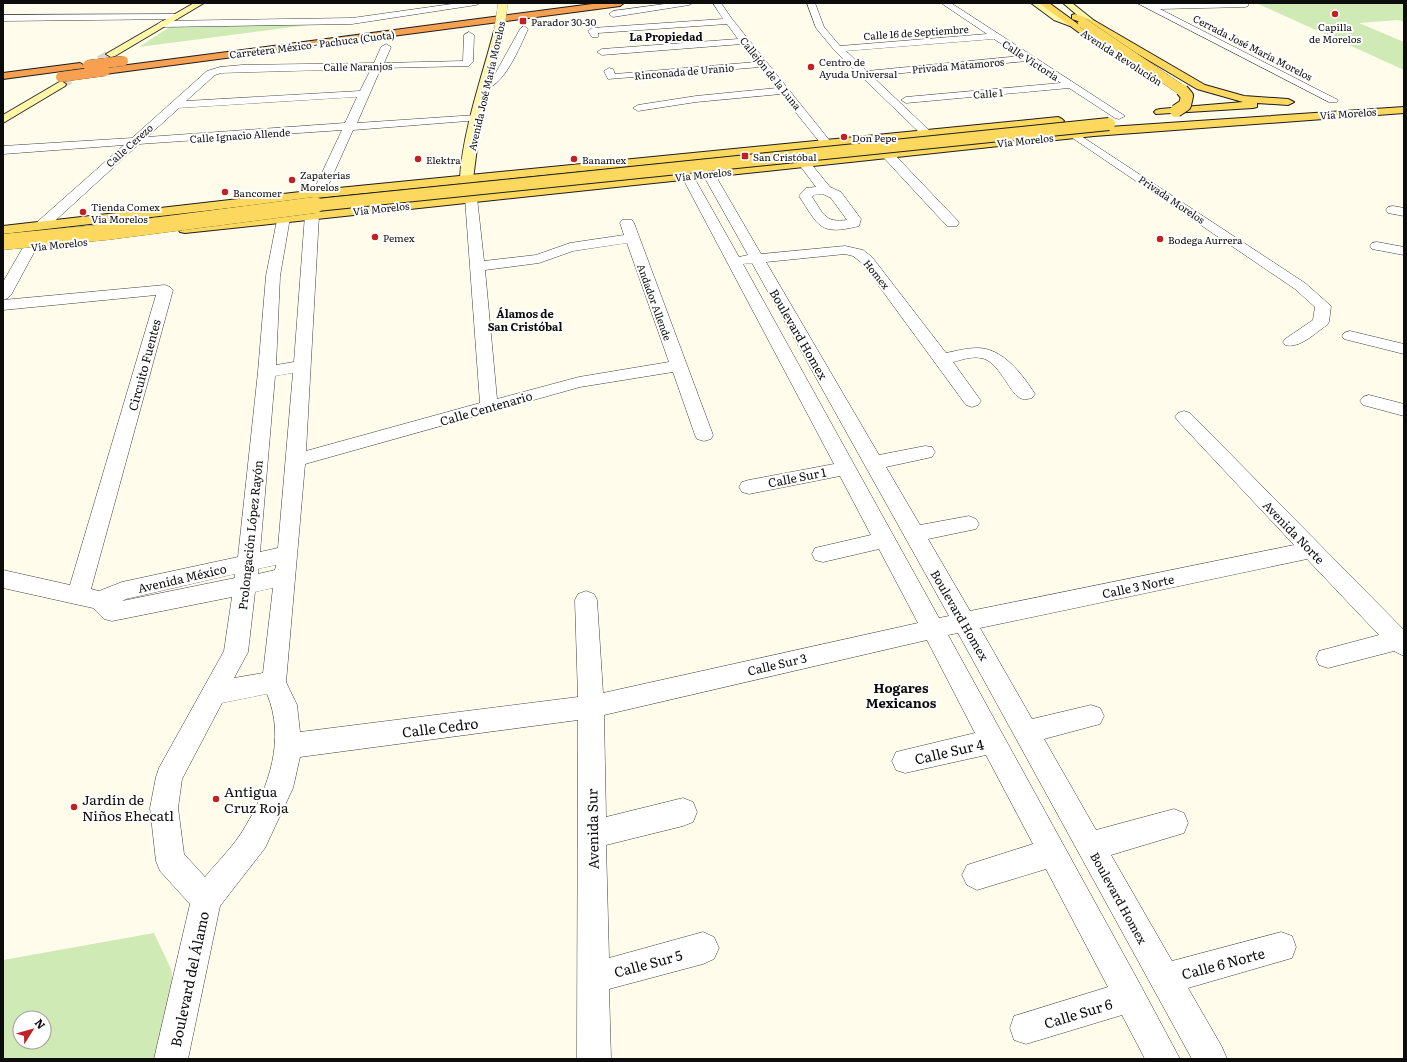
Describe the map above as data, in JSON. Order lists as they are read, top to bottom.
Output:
{
  "streets": {
    "highway": ["Carretera México - Pachuca (Cuota)"],
    "main road": ["Avenida Revolución", "Avenida José María Morelos", "Vía Morelos"],
    "street": [
      "Calle 16 de Septiembre",
      "Cerrada José María Morelos",
      "Calle Victoria",
      "Privada Matamoros",
      "Calle Naranjos",
      "Rinconada de Uranio",
      "Callejón de la Luna",
      "Calle 1",
      "Calle Ignacio Allende",
      "Calle Cerezo",
      "Privada Morelos",
      "Homex",
      "Andador Allende",
      "Boulevard Homex",
      "Circuito Fuentes",
      "Calle Centenario",
      "Calle Sur 1",
      "Avenida Norte",
      "Prolongación López Rayón",
      "Avenida México",
      "Calle 3 Norte",
      "Calle Sur 3",
      "Calle Cedro",
      "Calle Sur 4",
      "Avenida Sur",
      "Calle Sur 5",
      "Calle 6 Norte",
      "Boulevard del Álamo",
      "Calle Sur 6"
    ]
  },
  "crossings": [
    ["Calle 16 de Septiembre", "Calle Victoria"],
    ["Cerrada José María Morelos", "Vía Morelos"],
    ["Avenida Revolución", "Vía Morelos"],
    ["Calle Victoria", "Privada Matamoros"],
    ["Calle Victoria", "Calle 1"],
    ["Calle Victoria", "Vía Morelos"],
    ["Calle Naranjos", "Calle Cerezo"],
    ["Rinconada de Uranio", "Callejón de la Luna"],
    ["Callejón de la Luna", "Vía Morelos"],
    ["Avenida José María Morelos", "Vía Morelos"],
    ["Avenida José María Morelos", "Calle Ignacio Allende"],
    ["Avenida José María Morelos", "Calle Centenario"],
    ["Vía Morelos", "Calle Cerezo"],
    ["Vía Morelos", "Privada Morelos"],
    ["Vía Morelos", "Boulevard Homex"],
    ["Vía Morelos", "Prolongación López Rayón"],
    ["Calle Ignacio Allende", "Calle Cerezo"],
    ["Homex", "Boulevard Homex"],
    ["Andador Allende", "Calle Centenario"],
    ["Boulevard Homex", "Calle Sur 1"],
    ["Boulevard Homex", "Calle 3 Norte"],
    ["Boulevard Homex", "Calle Sur 3"],
    ["Boulevard Homex", "Calle Sur 4"],
    ["Boulevard Homex", "Calle 6 Norte"],
    ["Boulevard Homex", "Calle Sur 6"],
    ["Circuito Fuentes", "Avenida México"],
    ["Avenida Norte", "Calle 3 Norte"],
    ["Prolongación López Rayón", "Avenida México"],
    ["Prolongación López Rayón", "Boulevard del Álamo"],
    ["Calle 3 Norte", "Calle Sur 3"],
    ["Calle Sur 3", "Calle Cedro"],
    ["Calle Sur 3", "Avenida Sur"],
    ["Calle Cedro", "Avenida Sur"],
    ["Avenida Sur", "Calle Sur 5"]
  ],
  "districts": ["La Propiedad", "Álamos de San Cristóbal", "Hogares Mexicanos"],
  "places": {
    "other": [
      "Capilla de Morelos",
      "Centro de Ayuda Universal",
      "Don Pepe",
      "Elektra",
      "Banamex",
      "Zapaterías Morelos",
      "Bancomer",
      "Tienda Comex Via Morelos",
      "Pemex",
      "Bodega Aurrera",
      "Antigua Cruz Roja",
      "Jardín de Niños Ehecatl"
    ],
    "transit": ["Parador 30-30", "San Cristóbal"]
  },
  "north": "top right"
}
